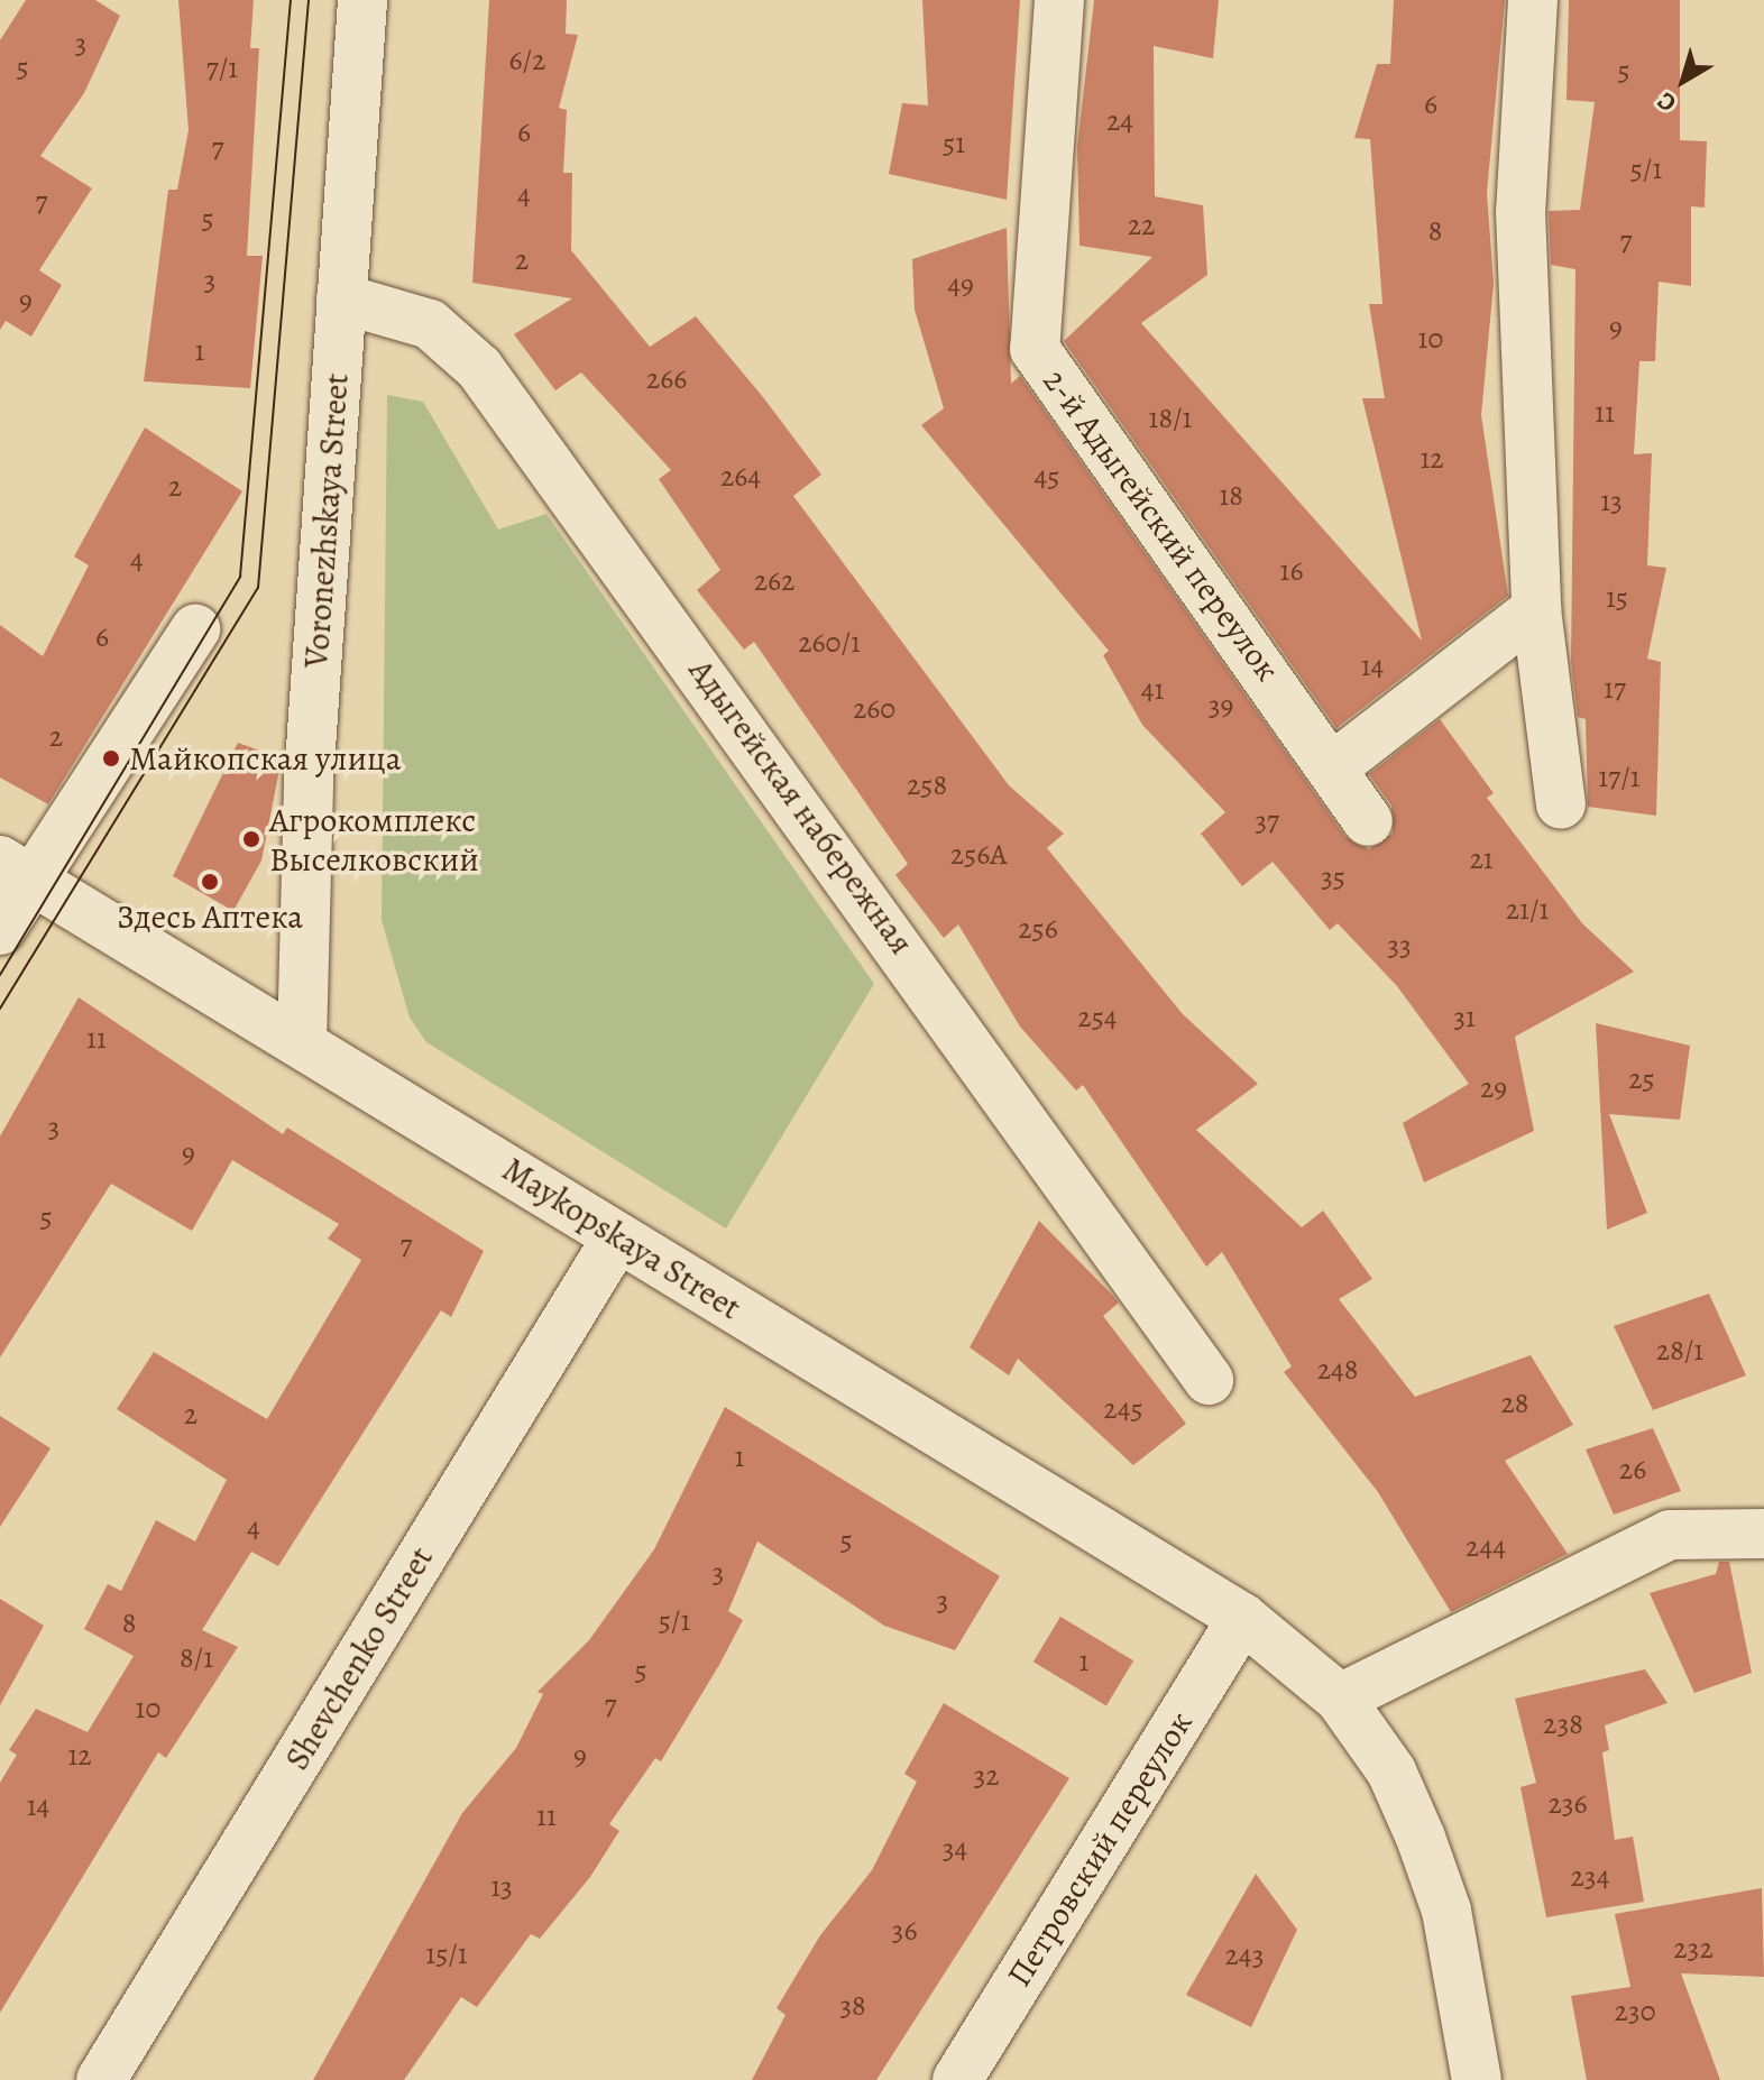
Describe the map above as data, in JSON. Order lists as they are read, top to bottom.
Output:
{
  "streets": {
    "street": [
      "Voronezhskaya Street",
      "2-й Адыгейский переулок",
      "Адыгейская набережная",
      "Maykopskaya Street",
      "Shevchenko Street",
      "Петровский переулок"
    ]
  },
  "crossings": [
    ["Voronezhskaya Street", "Адыгейская набережная"],
    ["Voronezhskaya Street", "Maykopskaya Street"],
    ["Maykopskaya Street", "Shevchenko Street"],
    ["Maykopskaya Street", "Петровский переулок"]
  ],
  "places": ["Майкопская улица", "Агрокомплекс Выселковский", "Здесь Аптека"],
  "house_numbers": [
    "3",
    "6/2",
    "5",
    "7/1",
    "5",
    "6",
    "24",
    "6",
    "51",
    "7",
    "5/1",
    "4",
    "7",
    "5",
    "22",
    "8",
    "7",
    "2",
    "3",
    "49",
    "9",
    "9",
    "10",
    "1",
    "266",
    "11",
    "18/1",
    "12",
    "264",
    "45",
    "2",
    "18",
    "13",
    "4",
    "16",
    "262",
    "15",
    "6",
    "260/1",
    "14",
    "17",
    "41",
    "39",
    "260",
    "2",
    "17/1",
    "258",
    "37",
    "256А",
    "21",
    "35",
    "21/1",
    "256",
    "33",
    "254",
    "31",
    "11",
    "25",
    "29",
    "3",
    "9",
    "5",
    "7",
    "28/1",
    "248",
    "28",
    "245",
    "2",
    "1",
    "26",
    "4",
    "5",
    "244",
    "3",
    "3",
    "5/1",
    "8",
    "8/1",
    "1",
    "5",
    "7",
    "10",
    "238",
    "12",
    "9",
    "32",
    "236",
    "14",
    "11",
    "34",
    "234",
    "13",
    "36",
    "232",
    "15/1",
    "243",
    "38",
    "230"
  ],
  "north": "bottom left"
}
